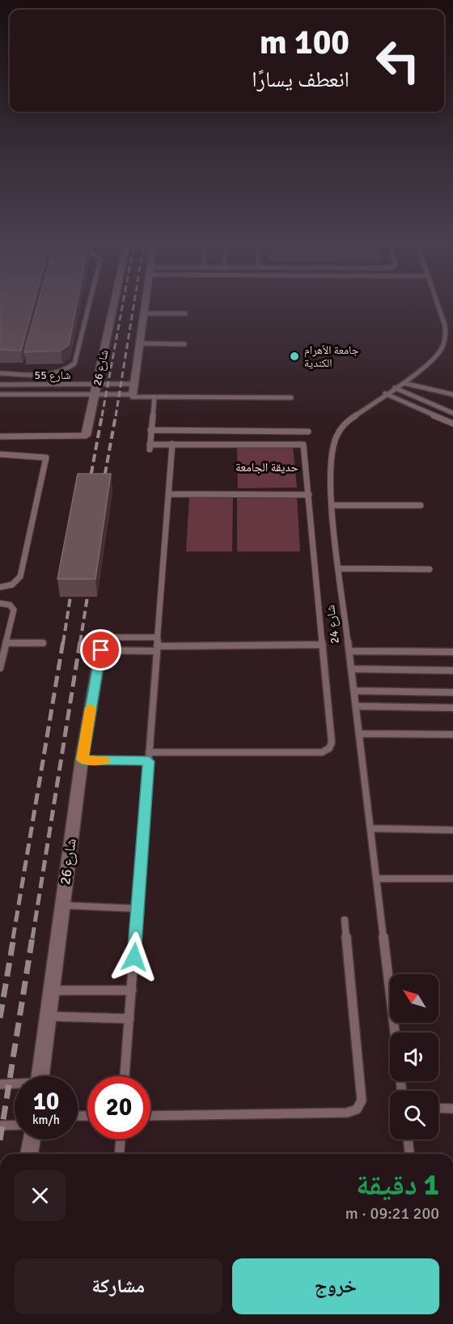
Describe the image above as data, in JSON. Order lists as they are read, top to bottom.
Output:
{
  "streets": {
    "street": ["شارع 26"],
    "lane": ["شارع 55", "شارع 24"]
  },
  "crossings": [
    ["شارع 26", "شارع 55"]
  ],
  "parks": ["حديقة الجامعة"],
  "places": ["جامعة الأهرام الكندية"],
  "north": "top left",
  "page": {
    "turn": ["100 m", "انعطف يسارًا"],
    "speed": "10 km/h",
    "limit": "20",
    "heading": ["1 دقيقة", "200 m · 09:21"],
    "buttons": ["خروج", "مشاركة"]
  }
}
